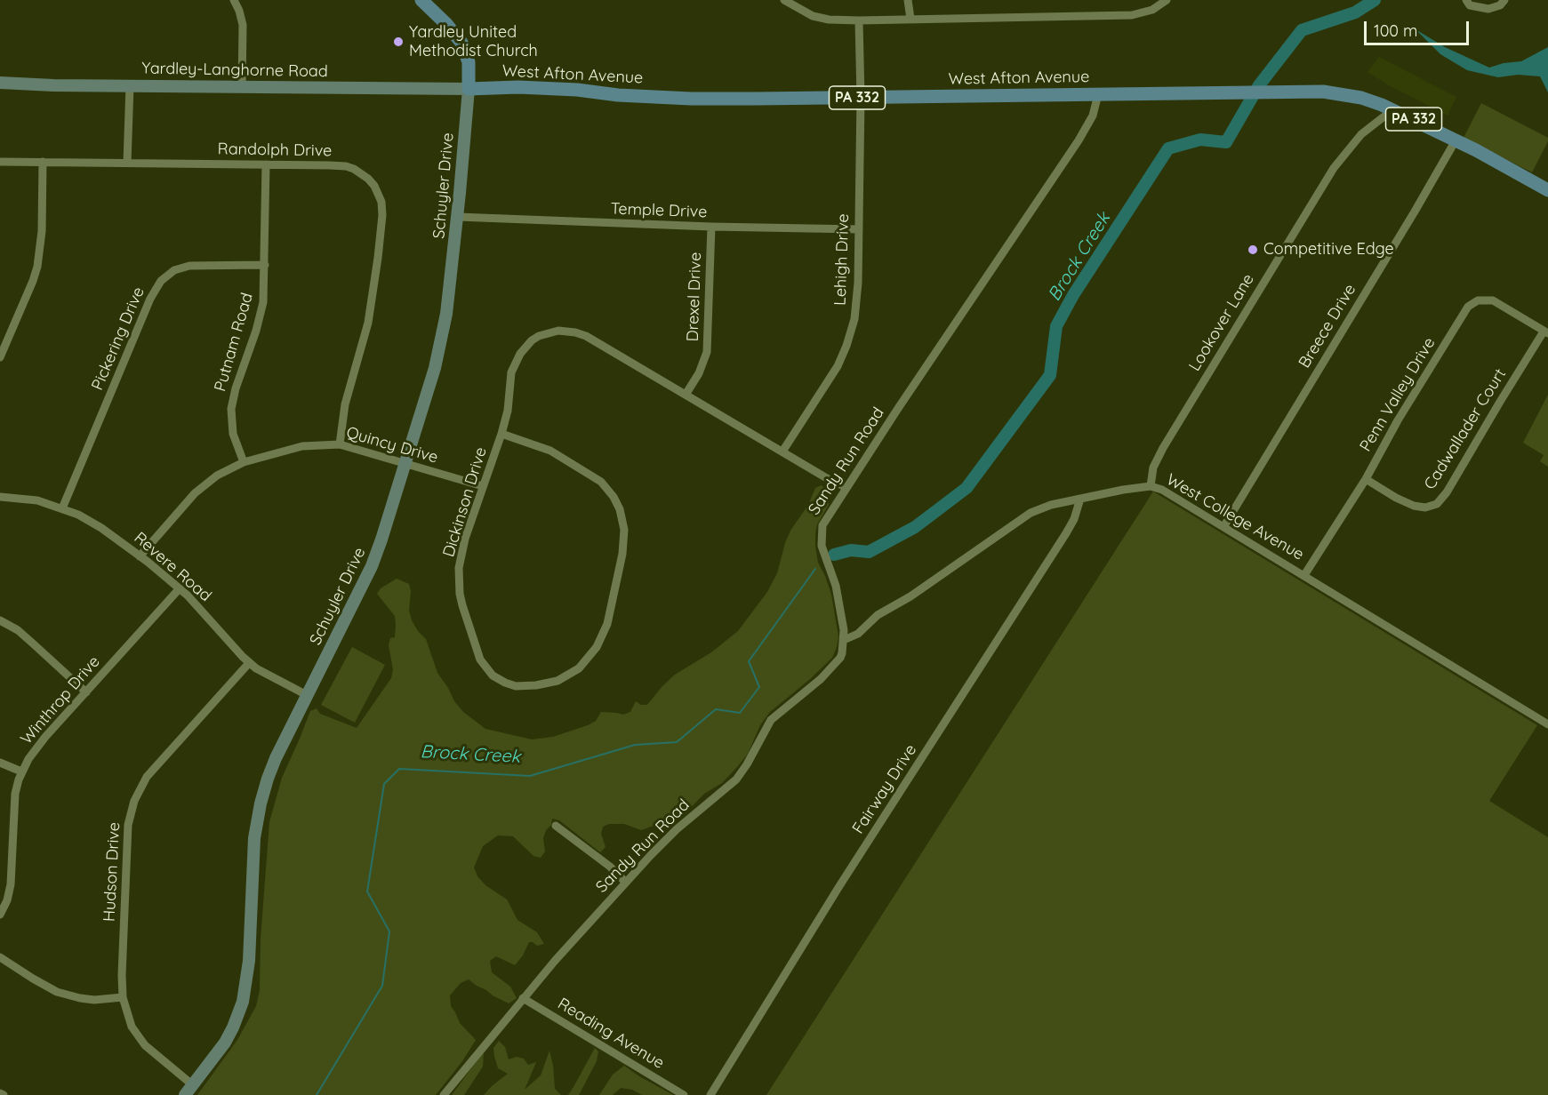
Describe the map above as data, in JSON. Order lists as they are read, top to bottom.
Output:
{
  "streets": {
    "main road": ["West Afton Avenue", "PA 332"],
    "street": [
      "Yardley-Langhorne Road",
      "Randolph Drive",
      "Schuyler Drive",
      "Temple Drive",
      "Lehigh Drive",
      "Drexel Drive",
      "Lookover Lane",
      "Breece Drive",
      "Pickering Drive",
      "Putnam Road",
      "Penn Valley Drive",
      "Cadwallader Court",
      "Quincy Drive",
      "Sandy Run Road",
      "Dickinson Drive",
      "West College Avenue",
      "Revere Road",
      "Winthrop Drive",
      "Fairway Drive",
      "Hudson Drive",
      "Reading Avenue"
    ]
  },
  "crossings": [
    ["Yardley-Langhorne Road", "West Afton Avenue"],
    ["Yardley-Langhorne Road", "Schuyler Drive"],
    ["West Afton Avenue", "Schuyler Drive"],
    ["West Afton Avenue", "Lehigh Drive"],
    ["West Afton Avenue", "Lookover Lane"],
    ["West Afton Avenue", "Breece Drive"],
    ["West Afton Avenue", "Sandy Run Road"],
    ["Randolph Drive", "Putnam Road"],
    ["Randolph Drive", "Quincy Drive"],
    ["Schuyler Drive", "Temple Drive"],
    ["Schuyler Drive", "Quincy Drive"],
    ["Schuyler Drive", "Revere Road"],
    ["Schuyler Drive", "Hudson Drive"],
    ["Temple Drive", "Lehigh Drive"],
    ["Temple Drive", "Drexel Drive"],
    ["Lehigh Drive", "Dickinson Drive"],
    ["Drexel Drive", "Dickinson Drive"],
    ["Lookover Lane", "West College Avenue"],
    ["Breece Drive", "West College Avenue"],
    ["Pickering Drive", "Putnam Road"],
    ["Pickering Drive", "Revere Road"],
    ["Putnam Road", "Quincy Drive"],
    ["Penn Valley Drive", "Cadwallader Court"],
    ["Penn Valley Drive", "West College Avenue"],
    ["Quincy Drive", "Dickinson Drive"],
    ["Quincy Drive", "Revere Road"],
    ["Sandy Run Road", "Dickinson Drive"],
    ["Sandy Run Road", "West College Avenue"],
    ["Sandy Run Road", "Reading Avenue"],
    ["West College Avenue", "Fairway Drive"],
    ["Revere Road", "Winthrop Drive"],
    ["Revere Road", "Hudson Drive"]
  ],
  "water": ["Brock Creek"],
  "places": ["Yardley United Methodist Church", "Competitive Edge"],
  "scale_bar": "100 m"
}
